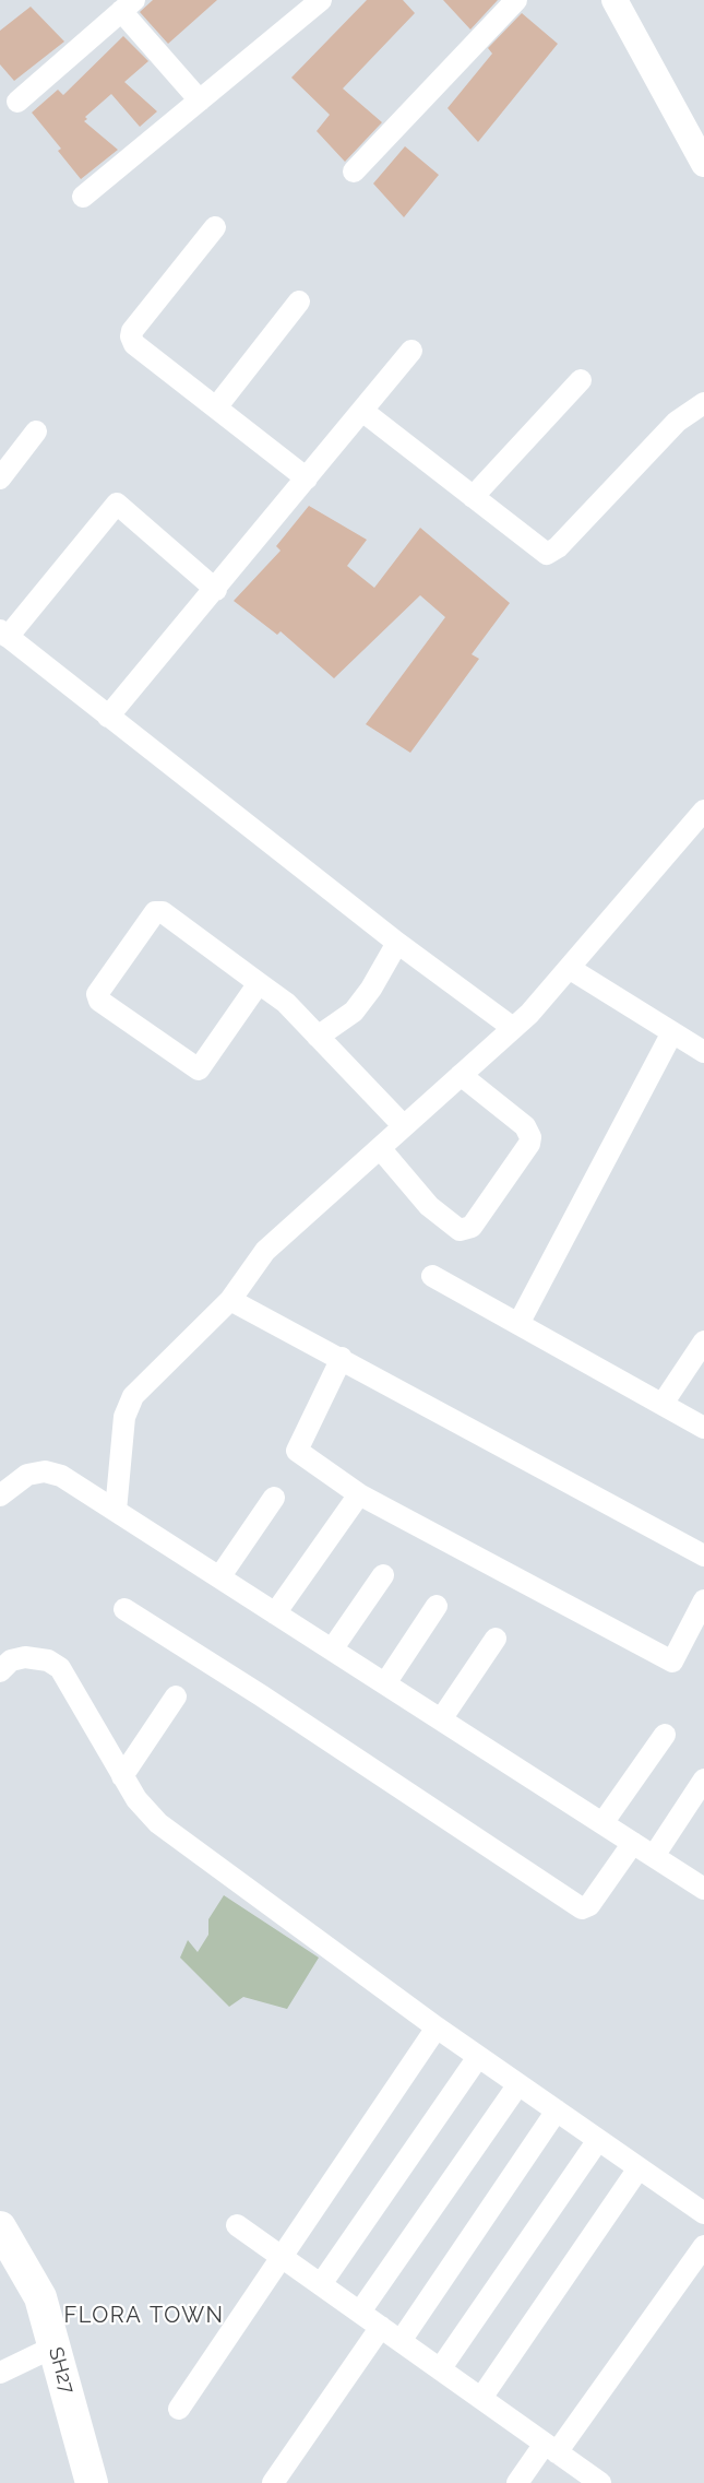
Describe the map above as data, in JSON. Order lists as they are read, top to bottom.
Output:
{
  "streets": {
    "main road": ["SH27"]
  },
  "districts": ["FLORA TOWN"]
}
